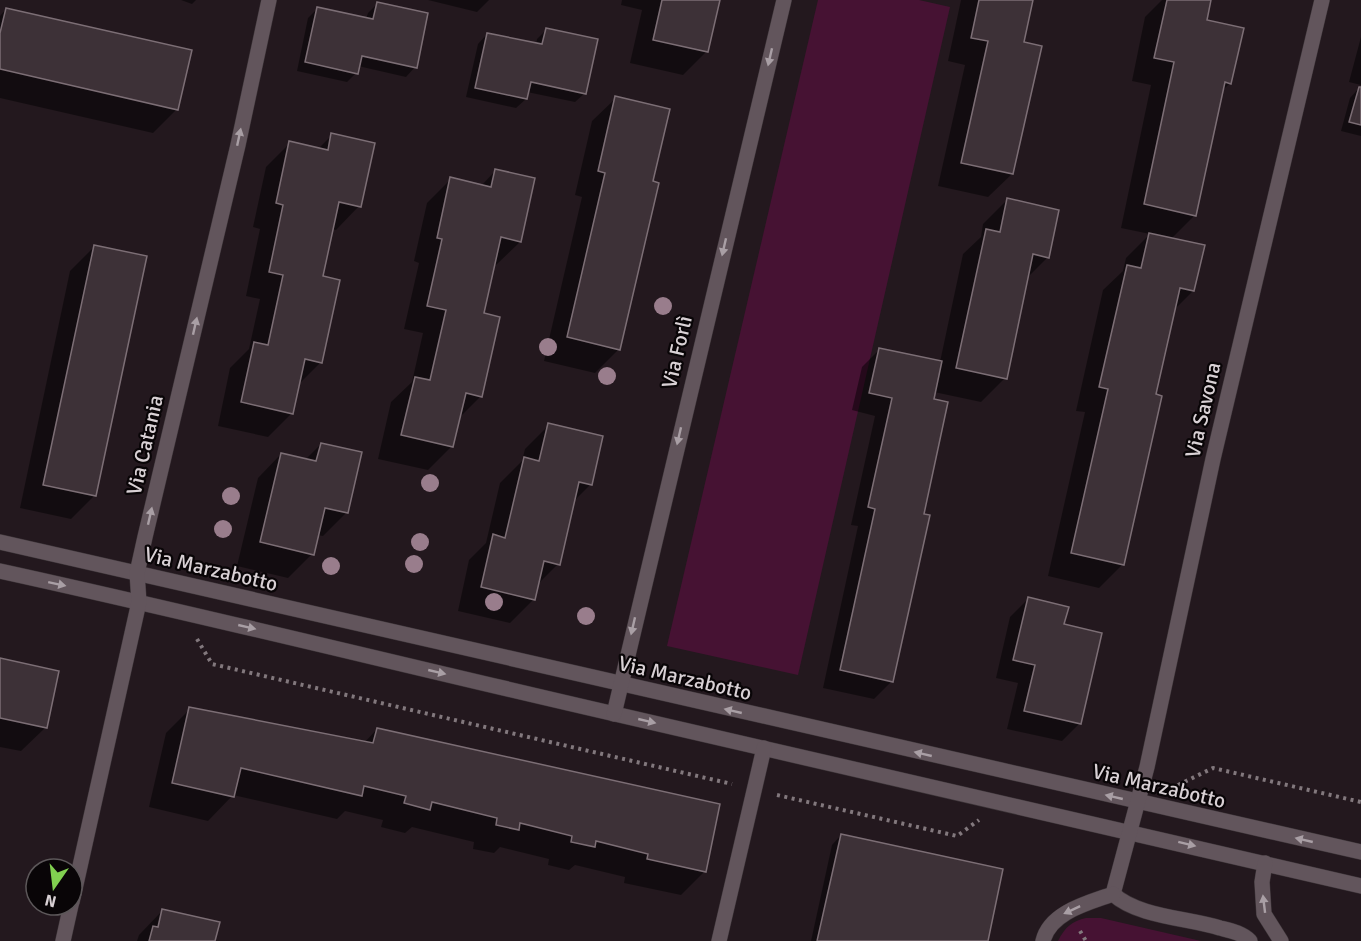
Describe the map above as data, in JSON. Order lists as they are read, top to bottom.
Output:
{
  "streets": {
    "street": [
      "Via Forlì",
      "Via Savona",
      "Via Catania",
      "Via Marzabotto"
    ]
  },
  "crossings": [
    ["Via Forlì", "Via Marzabotto"],
    ["Via Savona", "Via Marzabotto"],
    ["Via Catania", "Via Marzabotto"]
  ],
  "one_way": ["Via Forlì", "Via Catania"],
  "north": "bottom"
}
